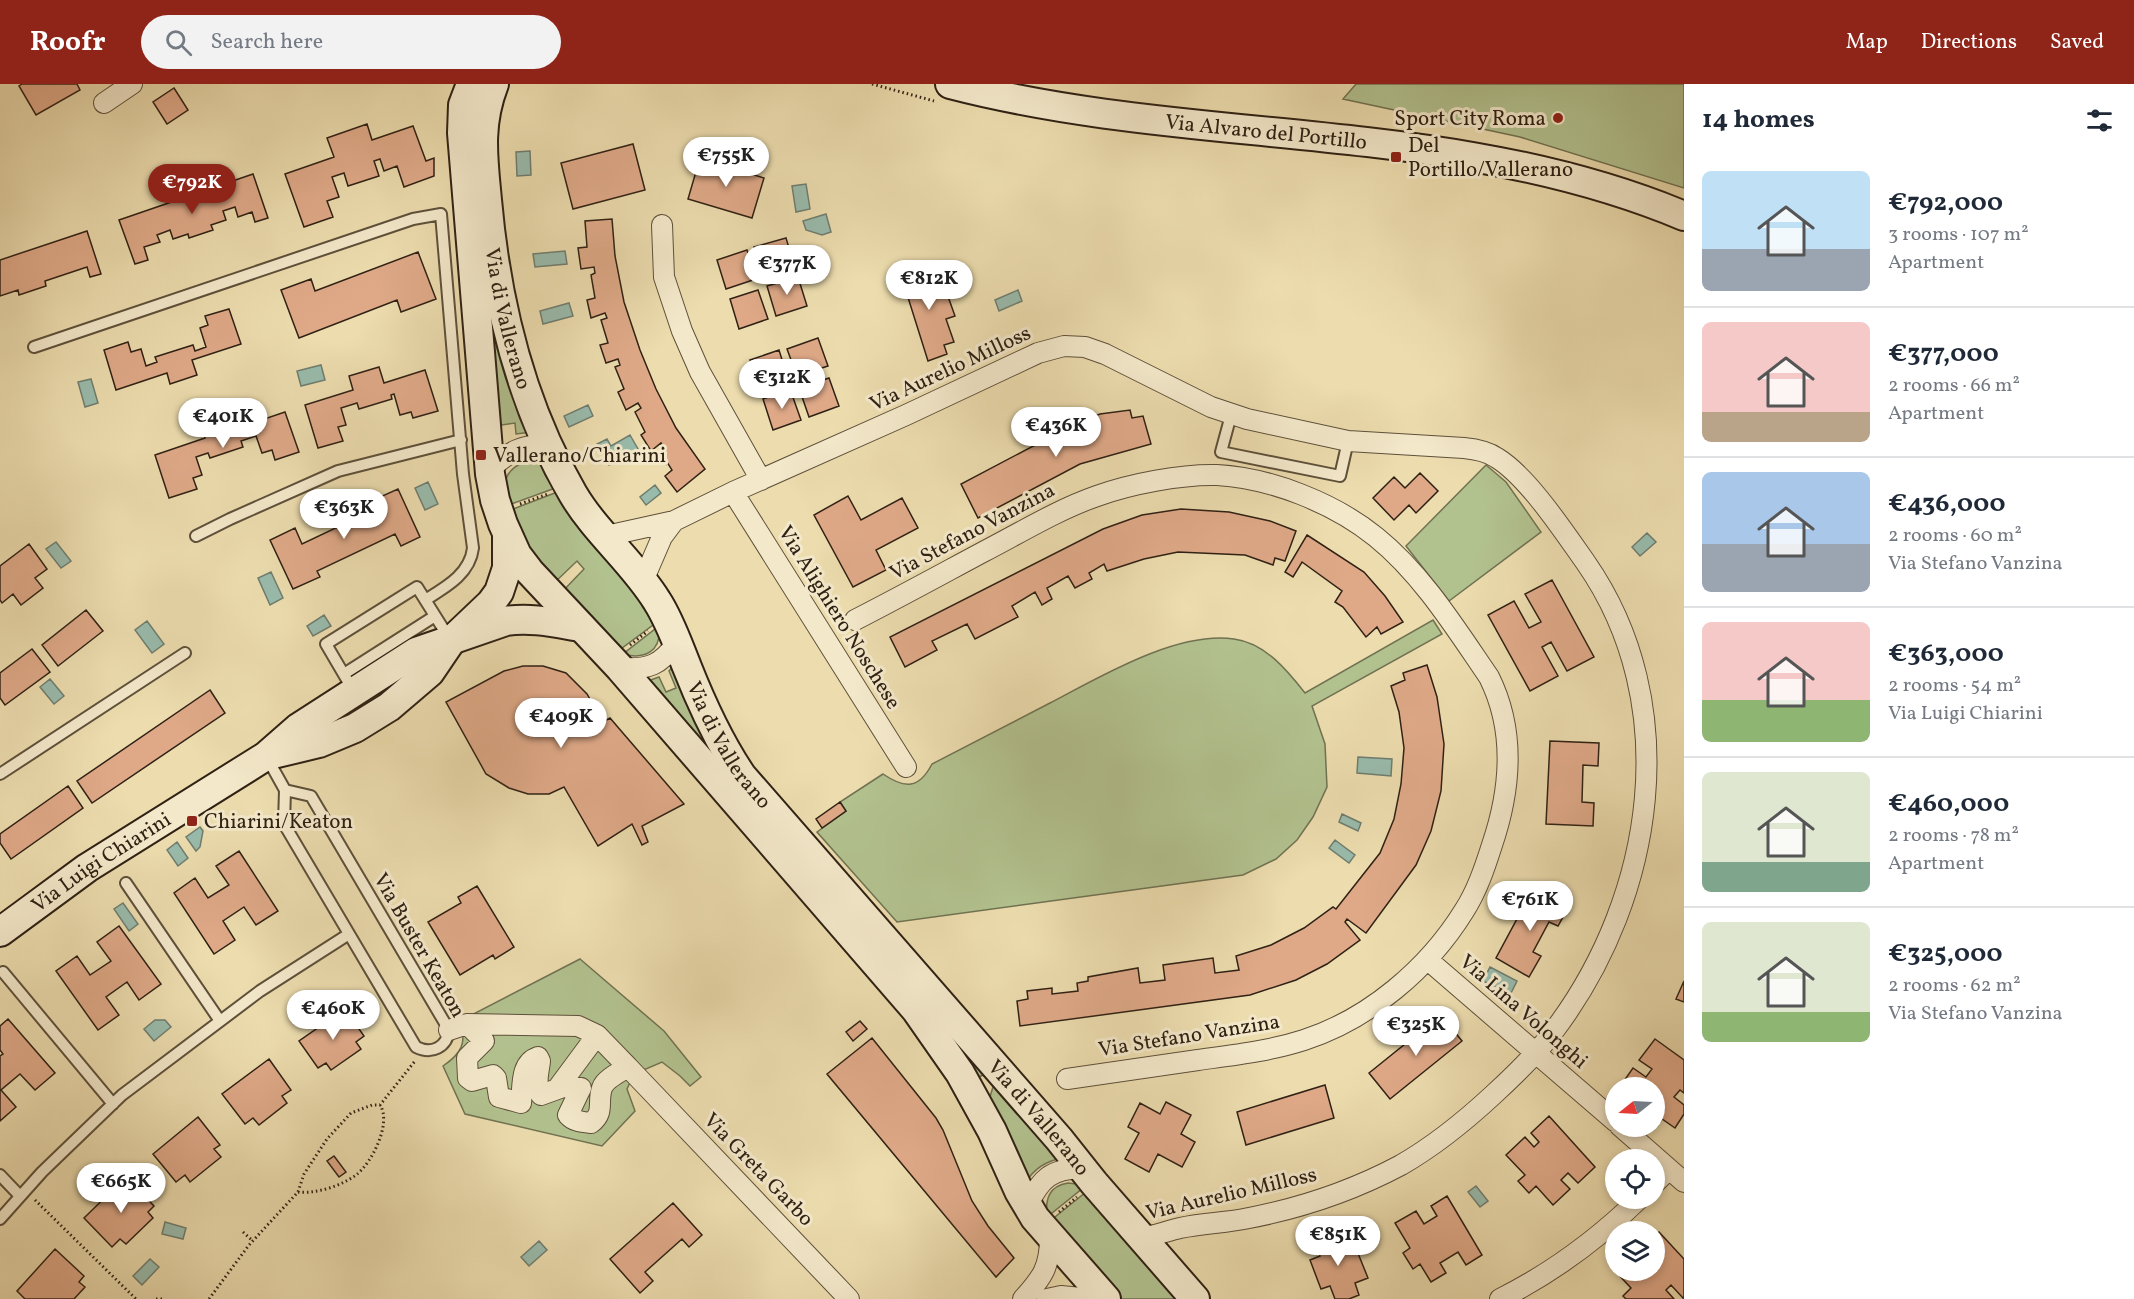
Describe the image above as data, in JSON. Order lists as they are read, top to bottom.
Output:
{
  "streets": {
    "street": [
      "Via Alvaro del Portillo",
      "Via di Vallerano",
      "Via Aurelio Milloss",
      "Via Stefano Vanzina",
      "Via Alighiero Noschese",
      "Via Luigi Chiarini",
      "Via Lina Volonghi",
      "Via Greta Garbo"
    ],
    "lane": ["Via Buster Keaton"]
  },
  "crossings": [
    ["Via di Vallerano", "Via Aurelio Milloss"],
    ["Via di Vallerano", "Via Luigi Chiarini"],
    ["Via Aurelio Milloss", "Via Alighiero Noschese"],
    ["Via Aurelio Milloss", "Via Lina Volonghi"],
    ["Via Stefano Vanzina", "Via Lina Volonghi"]
  ],
  "places": {
    "other": ["Sport City Roma"],
    "transit": ["Del Portillo/Vallerano", "Vallerano/Chiarini", "Chiarini/Keaton"]
  },
  "north": "left",
  "page": {
    "header": "Roofr",
    "search": "Search here",
    "nav": ["Map", "Directions", "Saved"],
    "heading": "14 homes",
    "price": [
      "€755K",
      "€792K",
      "€377K",
      "€812K",
      "€312K",
      "€401K",
      "€436K",
      "€363K",
      "€409K",
      "€761K",
      "€460K",
      "€325K",
      "€665K",
      "€851K"
    ],
    "list": [
      {
        "name": "€792,000",
        "note": "3 rooms · 107 m² · Apartment"
      },
      {
        "name": "€377,000",
        "note": "2 rooms · 66 m² · Apartment"
      },
      {
        "name": "€436,000",
        "note": "2 rooms · 60 m² · Via Stefano Vanzina"
      },
      {
        "name": "€363,000",
        "note": "2 rooms · 54 m² · Via Luigi Chiarini"
      },
      {
        "name": "€460,000",
        "note": "2 rooms · 78 m² · Apartment"
      },
      {
        "name": "€325,000",
        "note": "2 rooms · 62 m² · Via Stefano Vanzina"
      }
    ]
  }
}
